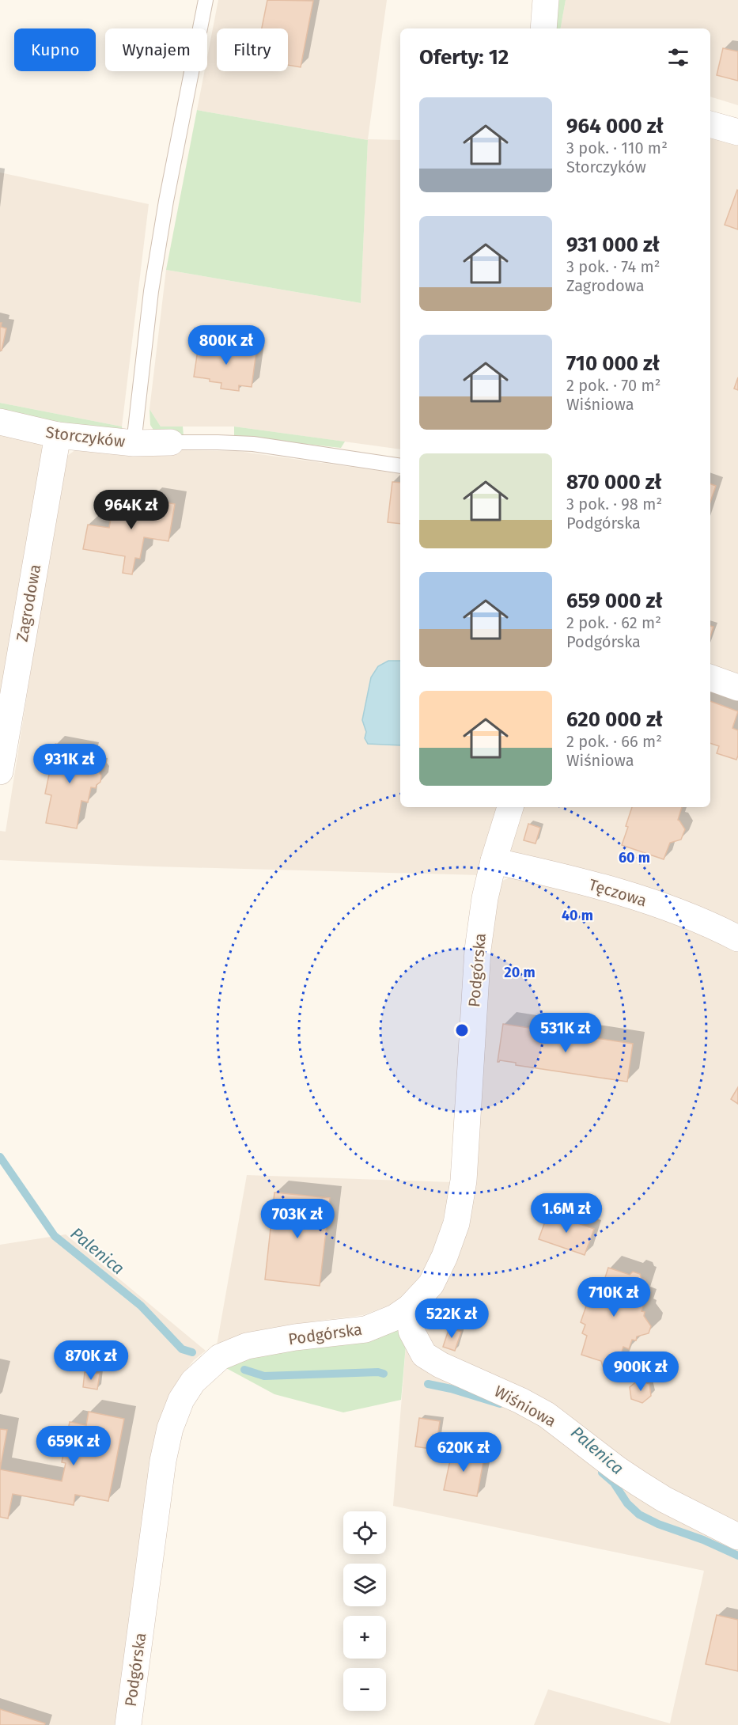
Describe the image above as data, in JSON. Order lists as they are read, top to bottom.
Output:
{
  "streets": {
    "street": [
      "Storczyków",
      "Zagrodowa",
      "Tęczowa",
      "Podgórska",
      "Wiśniowa"
    ]
  },
  "crossings": [
    ["Storczyków", "Zagrodowa"],
    ["Tęczowa", "Podgórska"],
    ["Podgórska", "Wiśniowa"]
  ],
  "water": ["Palenica"],
  "page": {
    "chip": ["Kupno", "Wynajem", "Filtry"],
    "heading": "Oferty: 12",
    "list": [
      {
        "name": "964 000 zł",
        "note": "3 pok. · 110 m² · Storczyków"
      },
      {
        "name": "931 000 zł",
        "note": "3 pok. · 74 m² · Zagrodowa"
      },
      {
        "name": "710 000 zł",
        "note": "2 pok. · 70 m² · Wiśniowa"
      },
      {
        "name": "870 000 zł",
        "note": "3 pok. · 98 m² · Podgórska"
      },
      {
        "name": "659 000 zł",
        "note": "2 pok. · 62 m² · Podgórska"
      },
      {
        "name": "620 000 zł",
        "note": "2 pok. · 66 m² · Wiśniowa"
      }
    ],
    "price": [
      "800K zł",
      "964K zł",
      "931K zł",
      "531K zł",
      "1.6M zł",
      "703K zł",
      "710K zł",
      "522K zł",
      "870K zł",
      "900K zł",
      "659K zł",
      "620K zł"
    ],
    "map_buttons": ["+", "−"]
  },
  "rings": ["60 m", "40 m", "20 m"]
}
